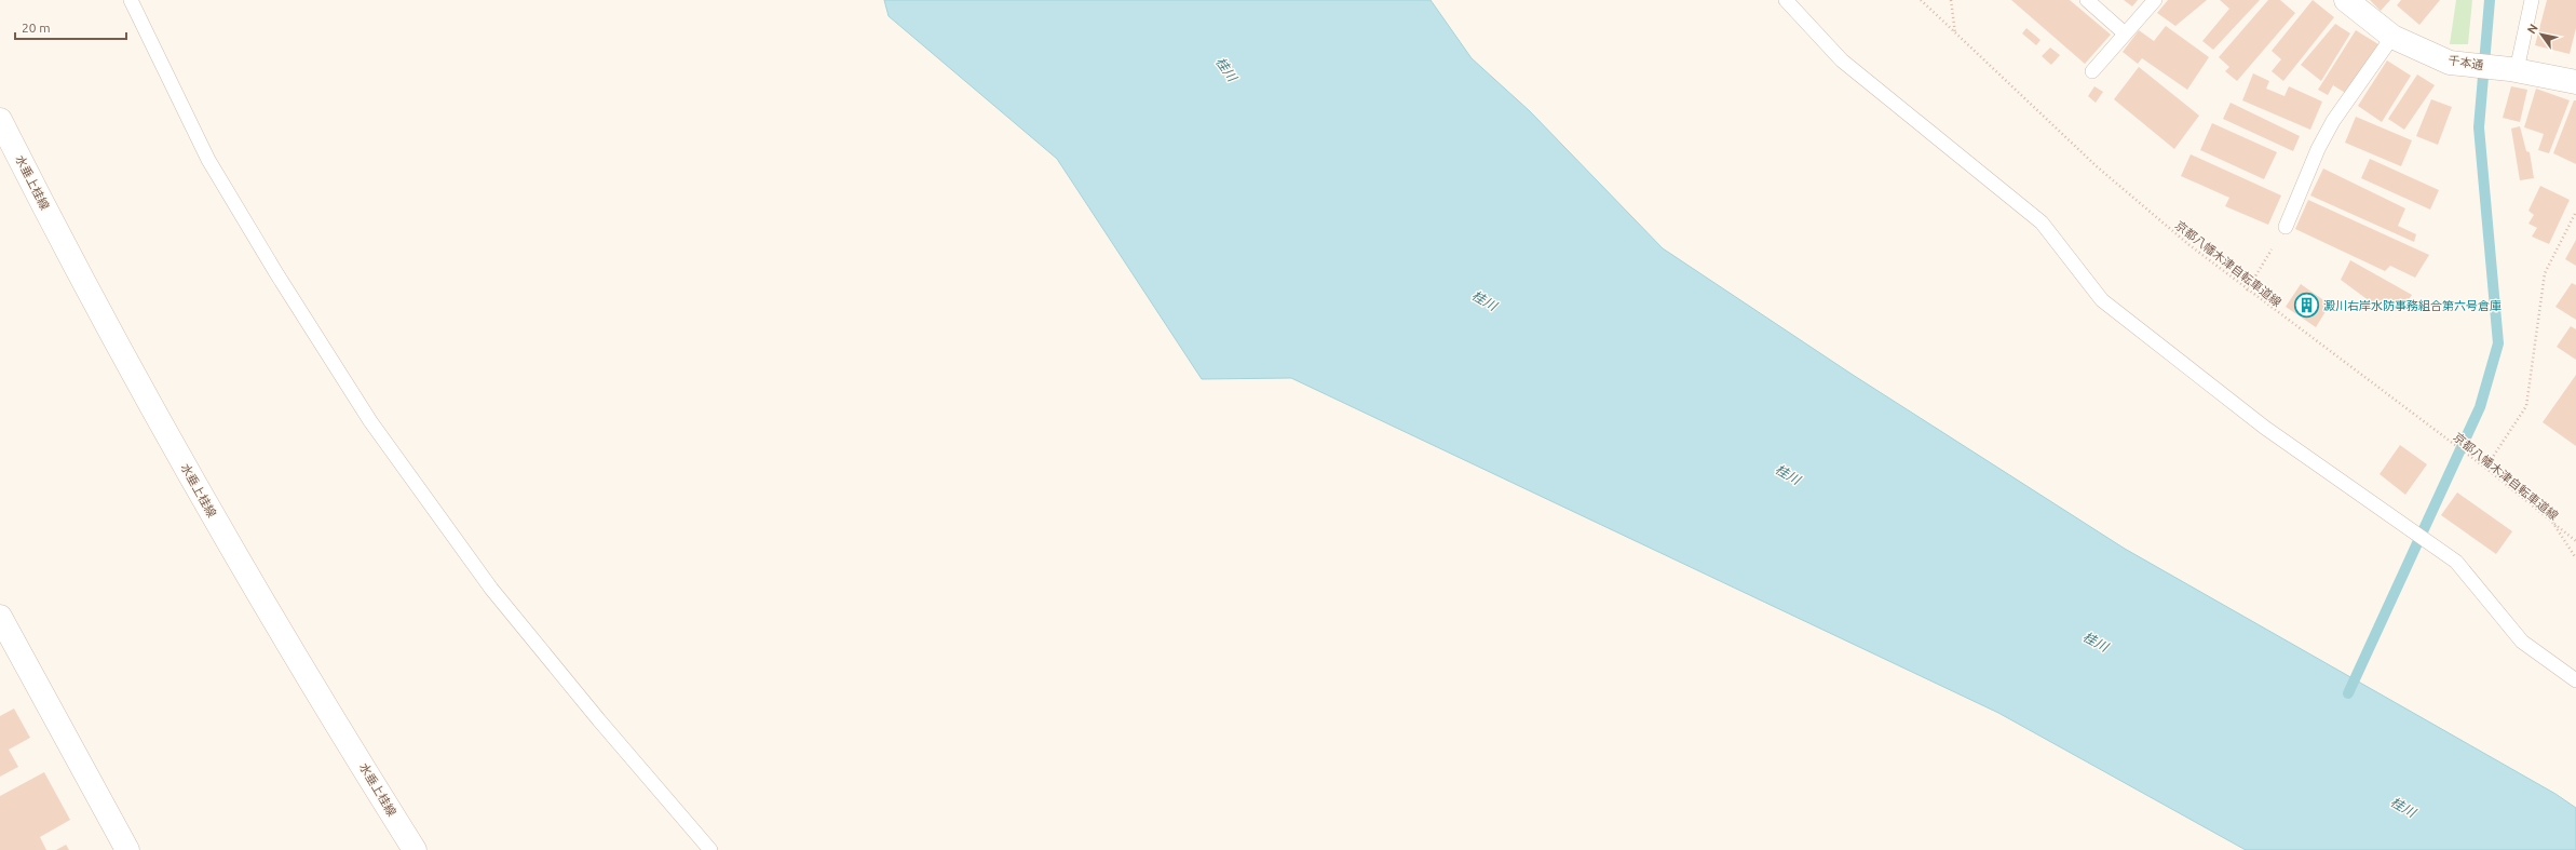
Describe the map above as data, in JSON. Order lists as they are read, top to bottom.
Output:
{
  "streets": {
    "main road": ["千本通", "水垂上桂線"],
    "path": ["京都八幡木津自転車道線"]
  },
  "water": ["桂川"],
  "places": {
    "building": ["澱川右岸水防事務組合第六号倉庫"]
  },
  "scale_bar": "20 m",
  "north": "top left"
}
